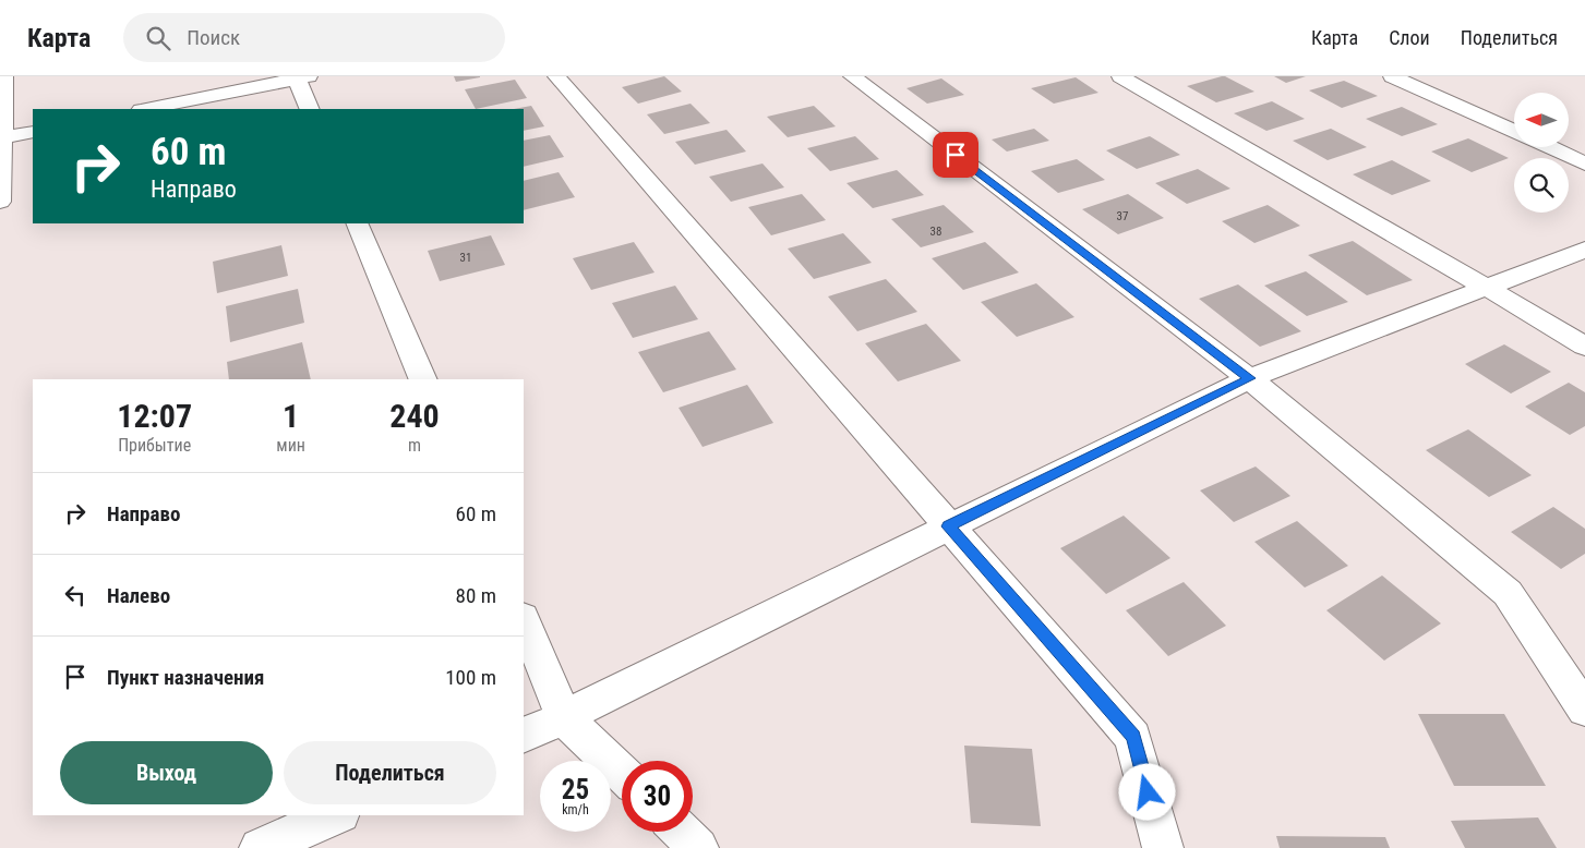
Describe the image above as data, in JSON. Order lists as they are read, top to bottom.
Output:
{
  "house_numbers": ["37", "38", "31"],
  "north": "left",
  "page": {
    "header": "Карта",
    "search": "Поиск",
    "nav": ["Карта", "Слои", "Поделиться"],
    "turn": ["60 m", "Направо"],
    "eta": [
      "12:07",
      "Прибытие",
      "1",
      "мин",
      "240",
      "m"
    ],
    "list": [
      {
        "name": "Направо",
        "value": "60 m"
      },
      {
        "name": "Налево",
        "value": "80 m"
      },
      {
        "name": "Пункт назначения",
        "value": "100 m"
      }
    ],
    "buttons": ["Выход", "Поделиться"],
    "speed": "25 km/h",
    "limit": "30"
  }
}
